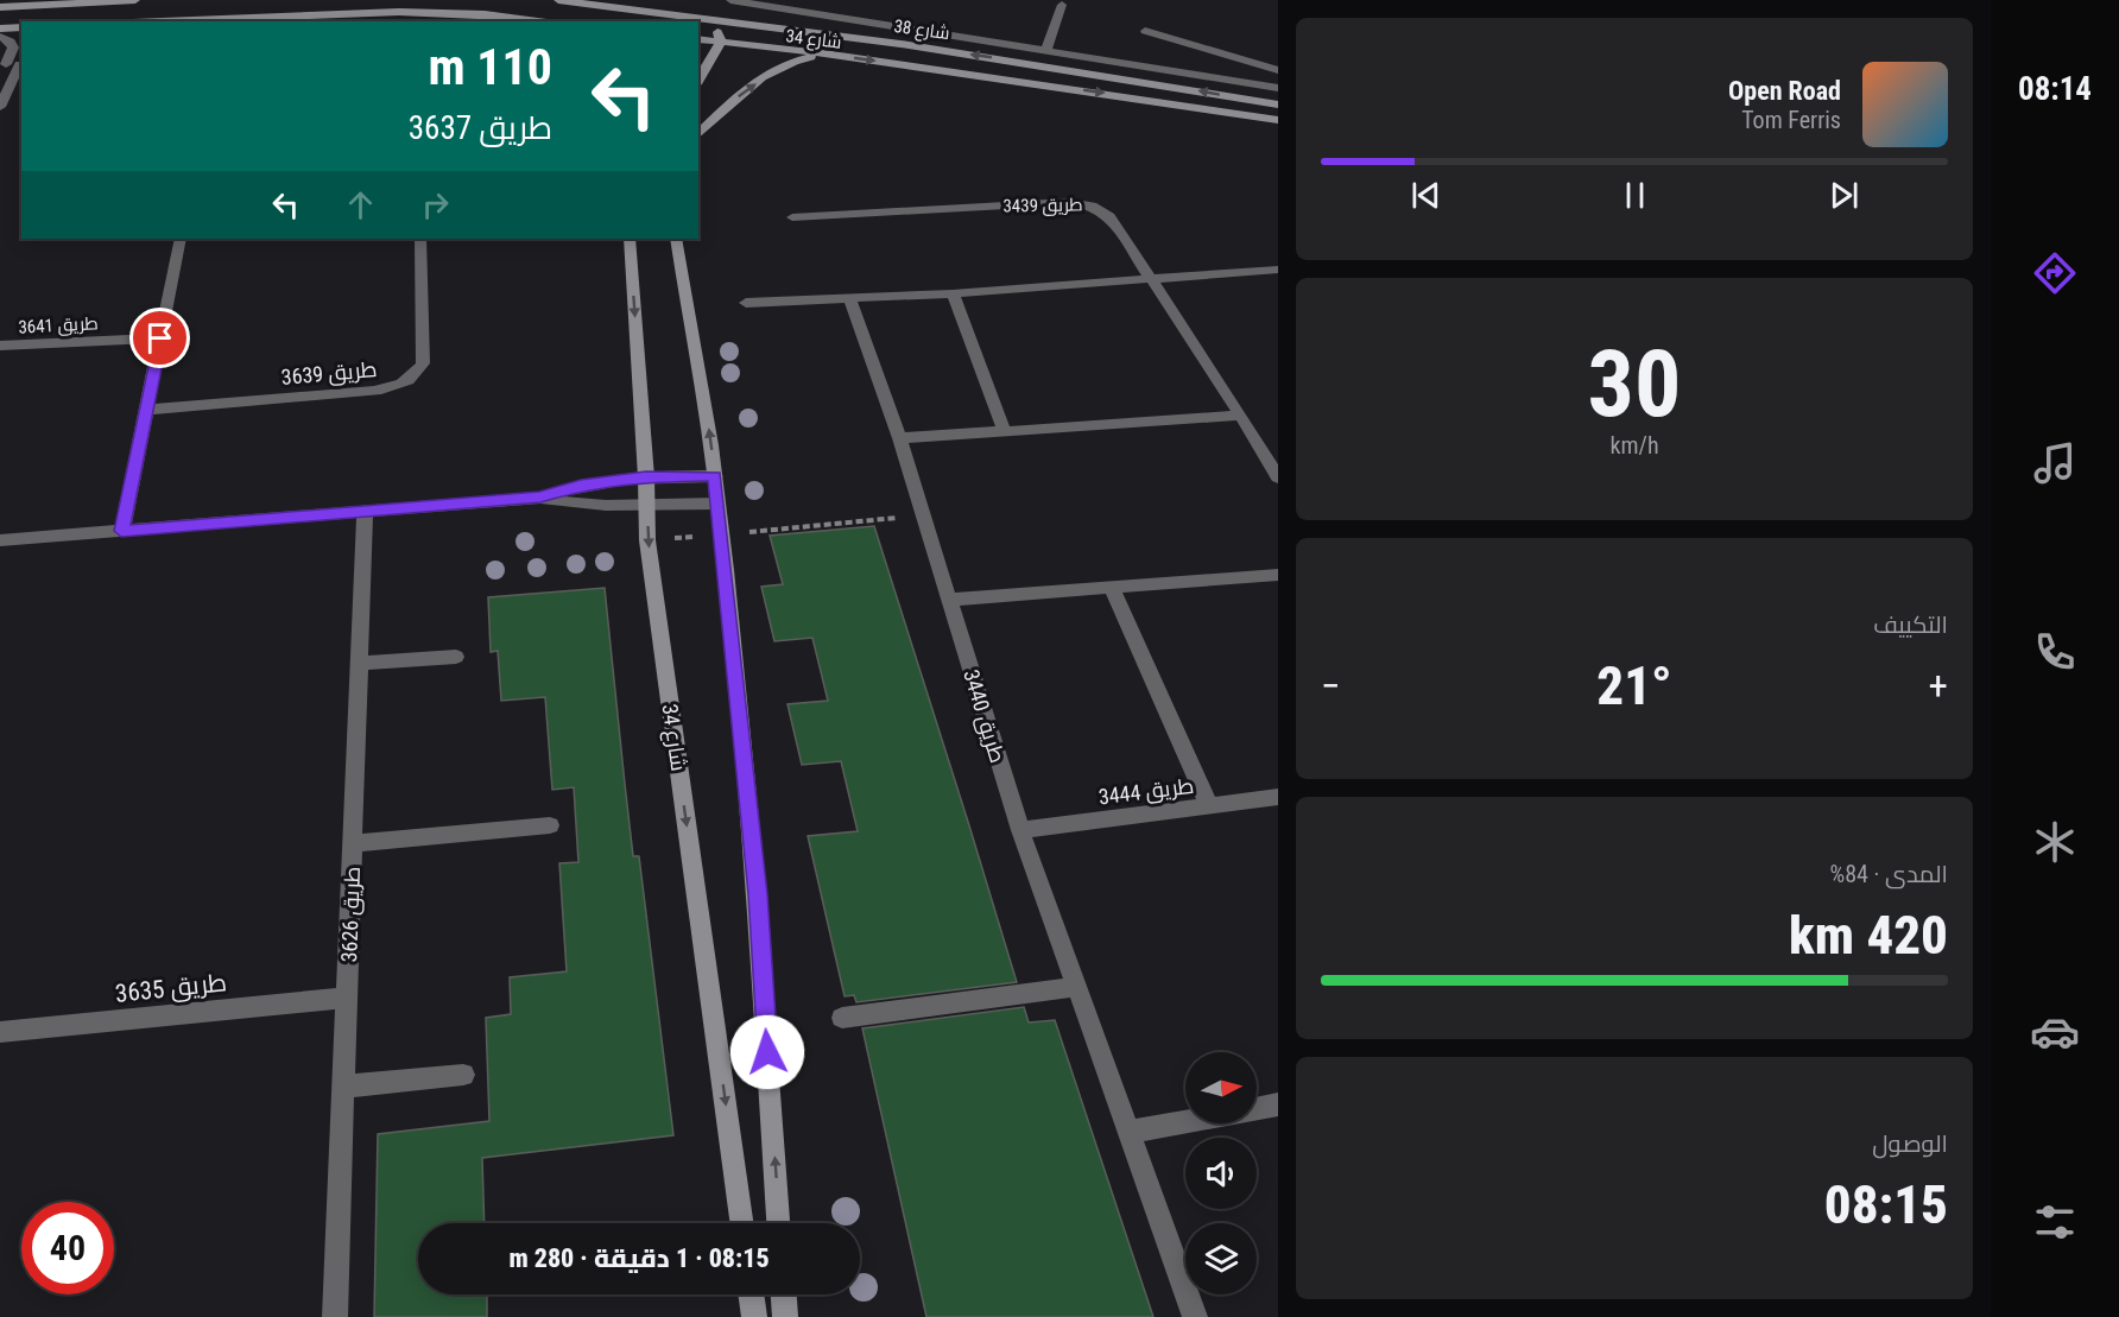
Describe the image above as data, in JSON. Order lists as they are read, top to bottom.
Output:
{
  "streets": {
    "street": [
      "شارع 38",
      "شارع 34",
      "طريق 3439",
      "طريق 3641",
      "طريق 3639",
      "طريق 3440",
      "طريق 3444",
      "طريق 3626",
      "طريق 3635"
    ]
  },
  "crossings": [
    ["شارع 38", "شارع 34"],
    ["طريق 3440", "طريق 3444"],
    ["طريق 3626", "طريق 3635"]
  ],
  "north": "right",
  "page": {
    "tabs": "08:14",
    "turn": ["110 m", "طريق 3637"],
    "song": ["Open Road", "Tom Ferris"],
    "tile": [
      ["30", "km/h"],
      "التكييف",
      ["المدى · 84%", "420 km"],
      ["الوصول", "08:15"]
    ],
    "heat": ["−", "21°", "+"],
    "limit": "40",
    "trip": "08:15 · 1 دقيقة · 280 m"
  }
}
